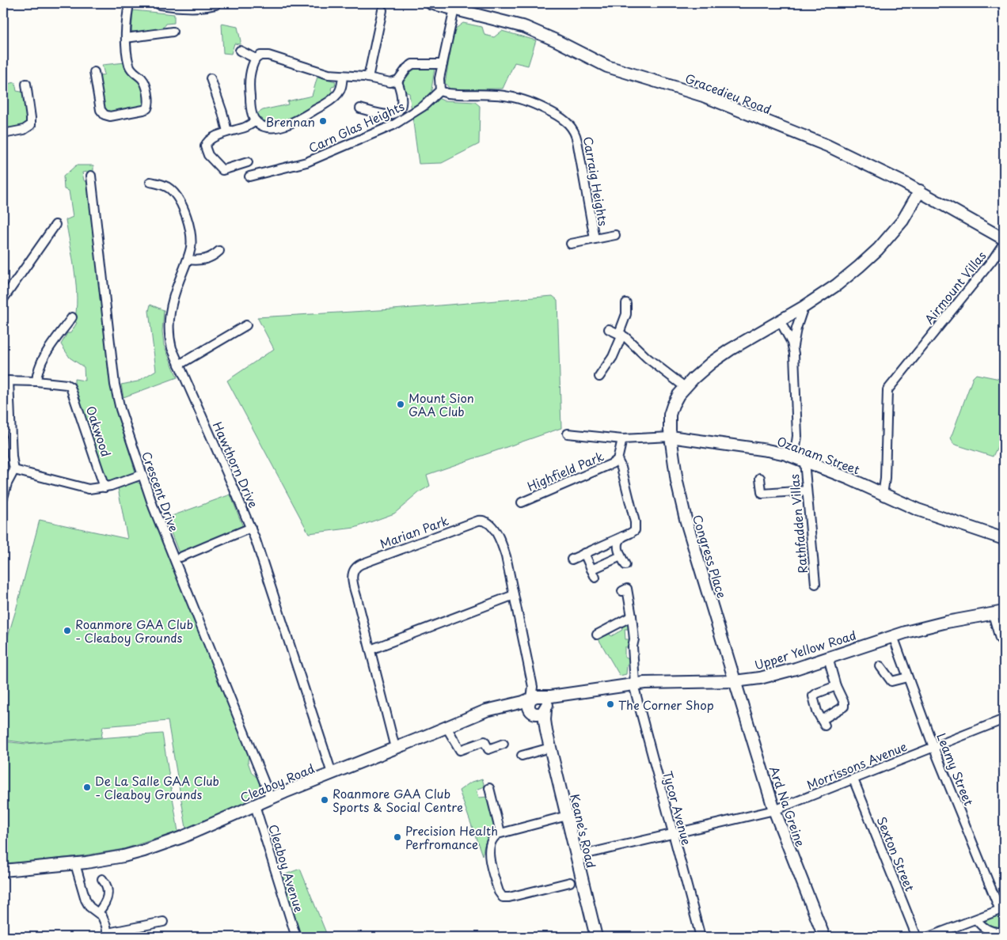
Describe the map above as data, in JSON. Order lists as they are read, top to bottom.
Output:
{
  "streets": {
    "street": [
      "Gracedieu Road",
      "Carn Glas Heights",
      "Carraig Heights",
      "Airmount Villas",
      "Oakwood",
      "Ozanam Street",
      "Hawthorn Drive",
      "Highfield Park",
      "Crescent Drive",
      "Rathfadden Villas",
      "Marian Park",
      "Congress Place",
      "Upper Yellow Road",
      "Morrissons Avenue",
      "Leamy Street",
      "Cleaboy Road",
      "Ard Na Greine",
      "Tycor Avenue",
      "Keane's Road",
      "Sexton Street",
      "Cleaboy Avenue"
    ]
  },
  "crossings": [
    ["Gracedieu Road", "Congress Place"],
    ["Carn Glas Heights", "Carraig Heights"],
    ["Airmount Villas", "Ozanam Street"],
    ["Ozanam Street", "Rathfadden Villas"],
    ["Ozanam Street", "Congress Place"],
    ["Hawthorn Drive", "Cleaboy Road"],
    ["Crescent Drive", "Cleaboy Road"],
    ["Marian Park", "Upper Yellow Road"],
    ["Marian Park", "Cleaboy Road"],
    ["Marian Park", "Keane's Road"],
    ["Congress Place", "Upper Yellow Road"],
    ["Congress Place", "Ard Na Greine"],
    ["Upper Yellow Road", "Leamy Street"],
    ["Upper Yellow Road", "Cleaboy Road"],
    ["Upper Yellow Road", "Ard Na Greine"],
    ["Upper Yellow Road", "Tycor Avenue"],
    ["Upper Yellow Road", "Keane's Road"],
    ["Morrissons Avenue", "Leamy Street"],
    ["Morrissons Avenue", "Ard Na Greine"],
    ["Morrissons Avenue", "Tycor Avenue"],
    ["Morrissons Avenue", "Keane's Road"],
    ["Morrissons Avenue", "Sexton Street"],
    ["Cleaboy Road", "Keane's Road"],
    ["Cleaboy Road", "Cleaboy Avenue"]
  ],
  "places": [
    "Brennan",
    "Mount Sion GAA Club",
    "Roanmore GAA Club - Cleaboy Grounds",
    "The Corner Shop",
    "De La Salle GAA Club - Cleaboy Grounds",
    "Roanmore GAA Club Sports & Social Centre",
    "Precision Health Perfromance"
  ]
}
